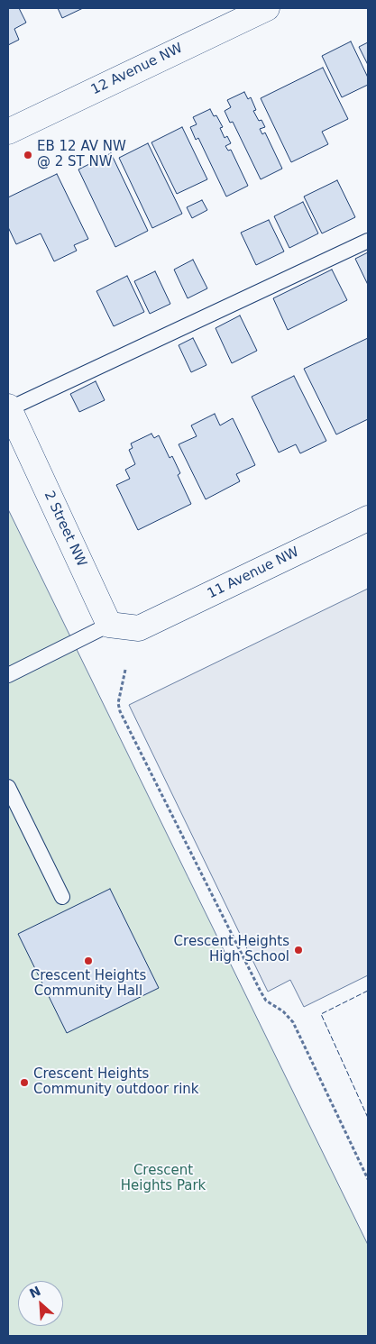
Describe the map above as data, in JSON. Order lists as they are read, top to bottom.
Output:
{
  "streets": {
    "street": ["12 Avenue NW", "2 Street NW", "11 Avenue NW"]
  },
  "crossings": [
    ["2 Street NW", "11 Avenue NW"]
  ],
  "parks": ["Crescent Heights Park"],
  "places": [
    "EB 12 AV NW @ 2 ST NW",
    "Crescent Heights High School",
    "Crescent Heights Community Hall",
    "Crescent Heights Community outdoor rink"
  ],
  "north": "top left"
}
